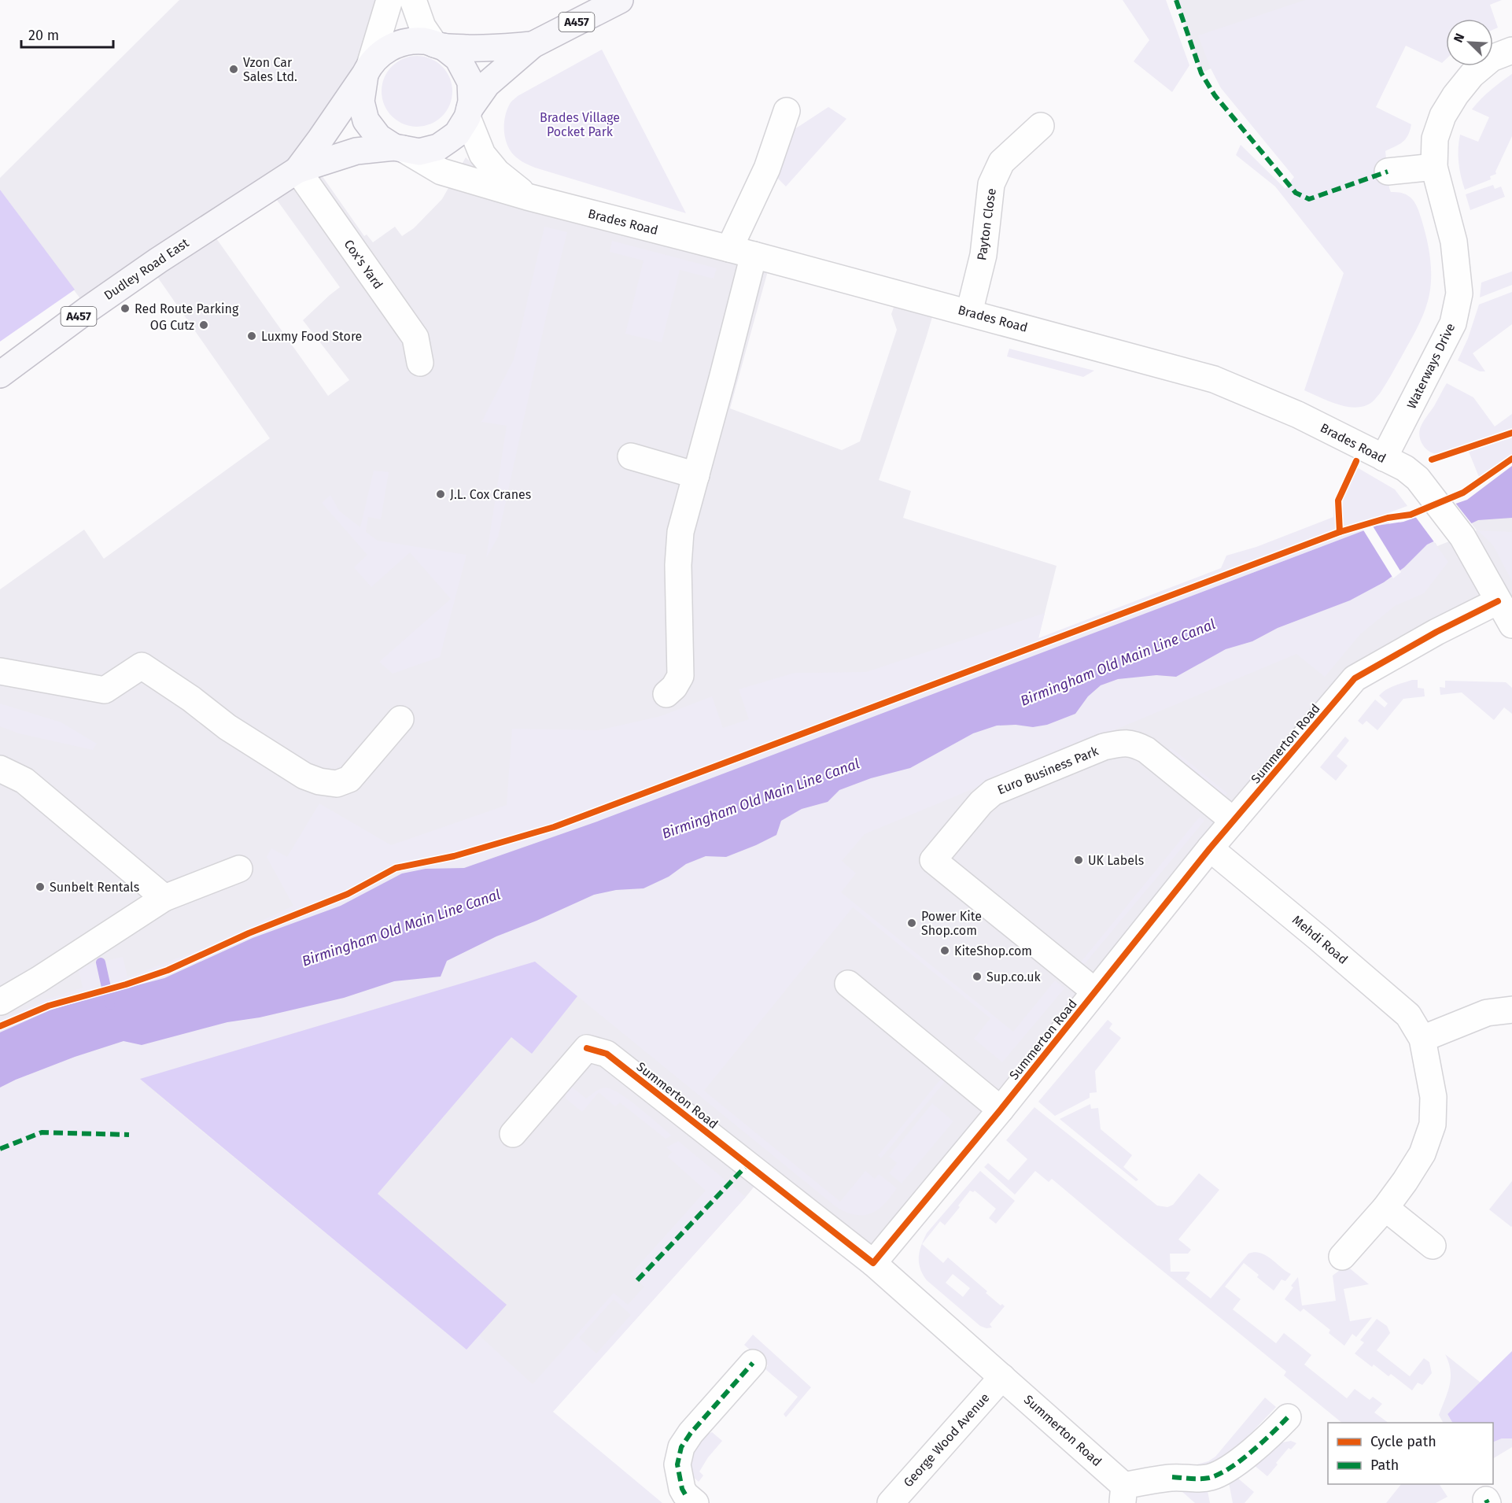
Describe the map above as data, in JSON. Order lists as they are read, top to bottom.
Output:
{
  "streets": {
    "main road": ["A457", "Dudley Road East"],
    "street": [
      "Brades Road",
      "Payton Close",
      "Cox's Yard",
      "Waterways Drive",
      "Summerton Road",
      "Euro Business Park",
      "Mehdi Road",
      "George Wood Avenue"
    ]
  },
  "crossings": [
    ["Brades Road", "Payton Close"],
    ["Brades Road", "Dudley Road East"],
    ["Brades Road", "Waterways Drive"],
    ["Brades Road", "Summerton Road"],
    ["Cox's Yard", "Dudley Road East"],
    ["Summerton Road", "Euro Business Park"],
    ["Summerton Road", "Mehdi Road"],
    ["Summerton Road", "George Wood Avenue"]
  ],
  "water": ["Birmingham Old Main Line Canal"],
  "parks": ["Brades Village Pocket Park"],
  "places": [
    "Vzon Car Sales Ltd.",
    "Red Route Parking",
    "OG Cutz",
    "Luxmy Food Store",
    "J.L. Cox Cranes",
    "UK Labels",
    "Sunbelt Rentals",
    "Power Kite Shop.com",
    "KiteShop.com",
    "Sup.co.uk"
  ],
  "legend": ["Cycle path", "Path"],
  "scale_bar": "20 m",
  "north": "top left"
}
